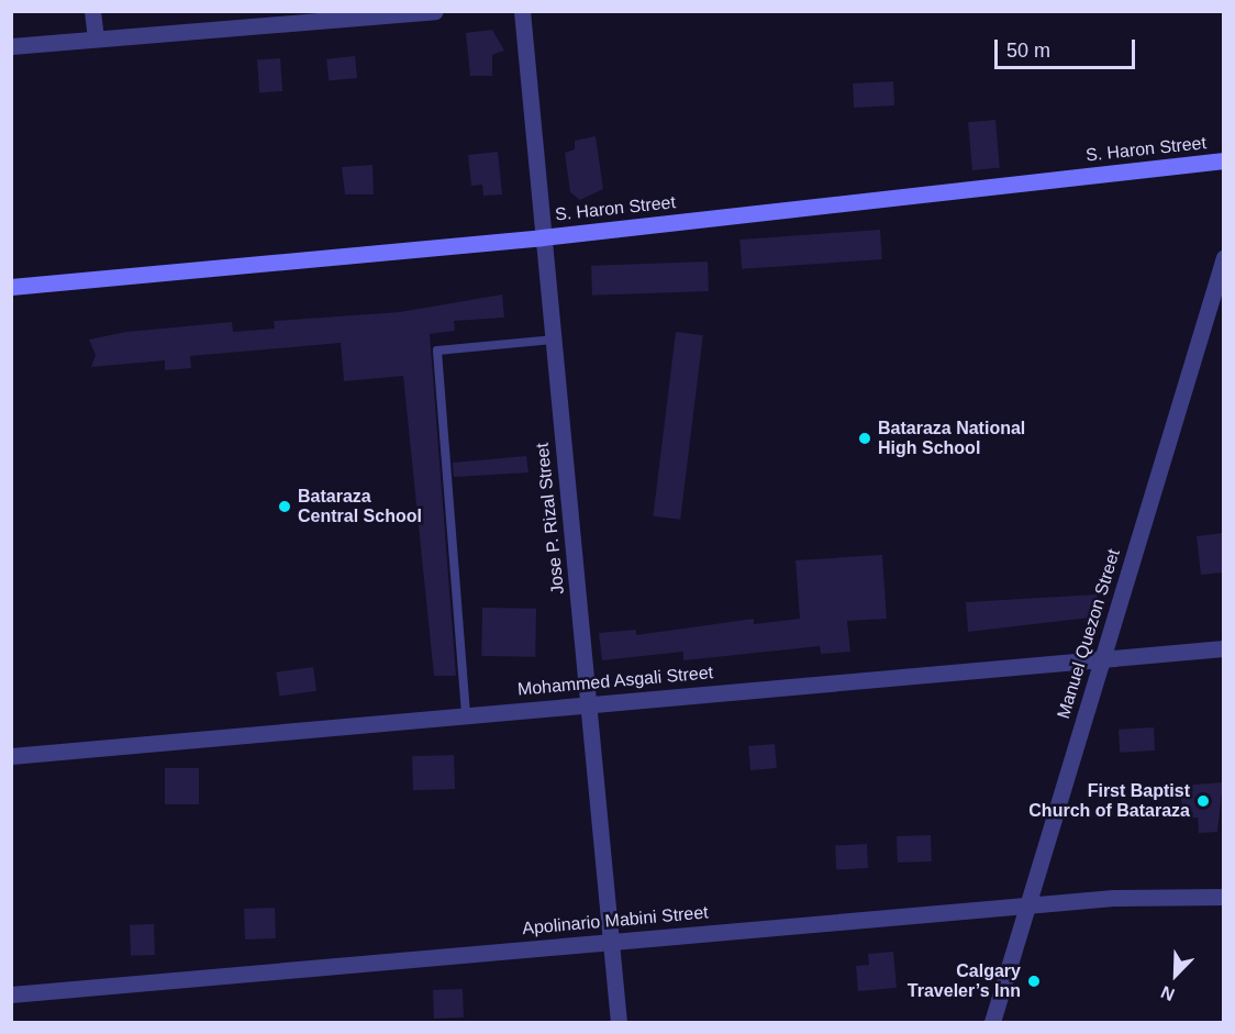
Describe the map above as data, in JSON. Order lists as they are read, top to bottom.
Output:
{
  "streets": {
    "street": [
      "S. Haron Street",
      "Jose P. Rizal Street",
      "Manuel Quezon Street",
      "Mohammed Asgali Street",
      "Apolinario Mabini Street"
    ]
  },
  "crossings": [
    ["S. Haron Street", "Jose P. Rizal Street"],
    ["Jose P. Rizal Street", "Mohammed Asgali Street"],
    ["Jose P. Rizal Street", "Apolinario Mabini Street"],
    ["Manuel Quezon Street", "Mohammed Asgali Street"],
    ["Manuel Quezon Street", "Apolinario Mabini Street"]
  ],
  "places": [
    "Bataraza National High School",
    "Bataraza Central School",
    "First Baptist Church of Bataraza",
    "Calgary Traveler’s Inn"
  ],
  "scale_bar": "50 m",
  "north": "bottom left"
}
